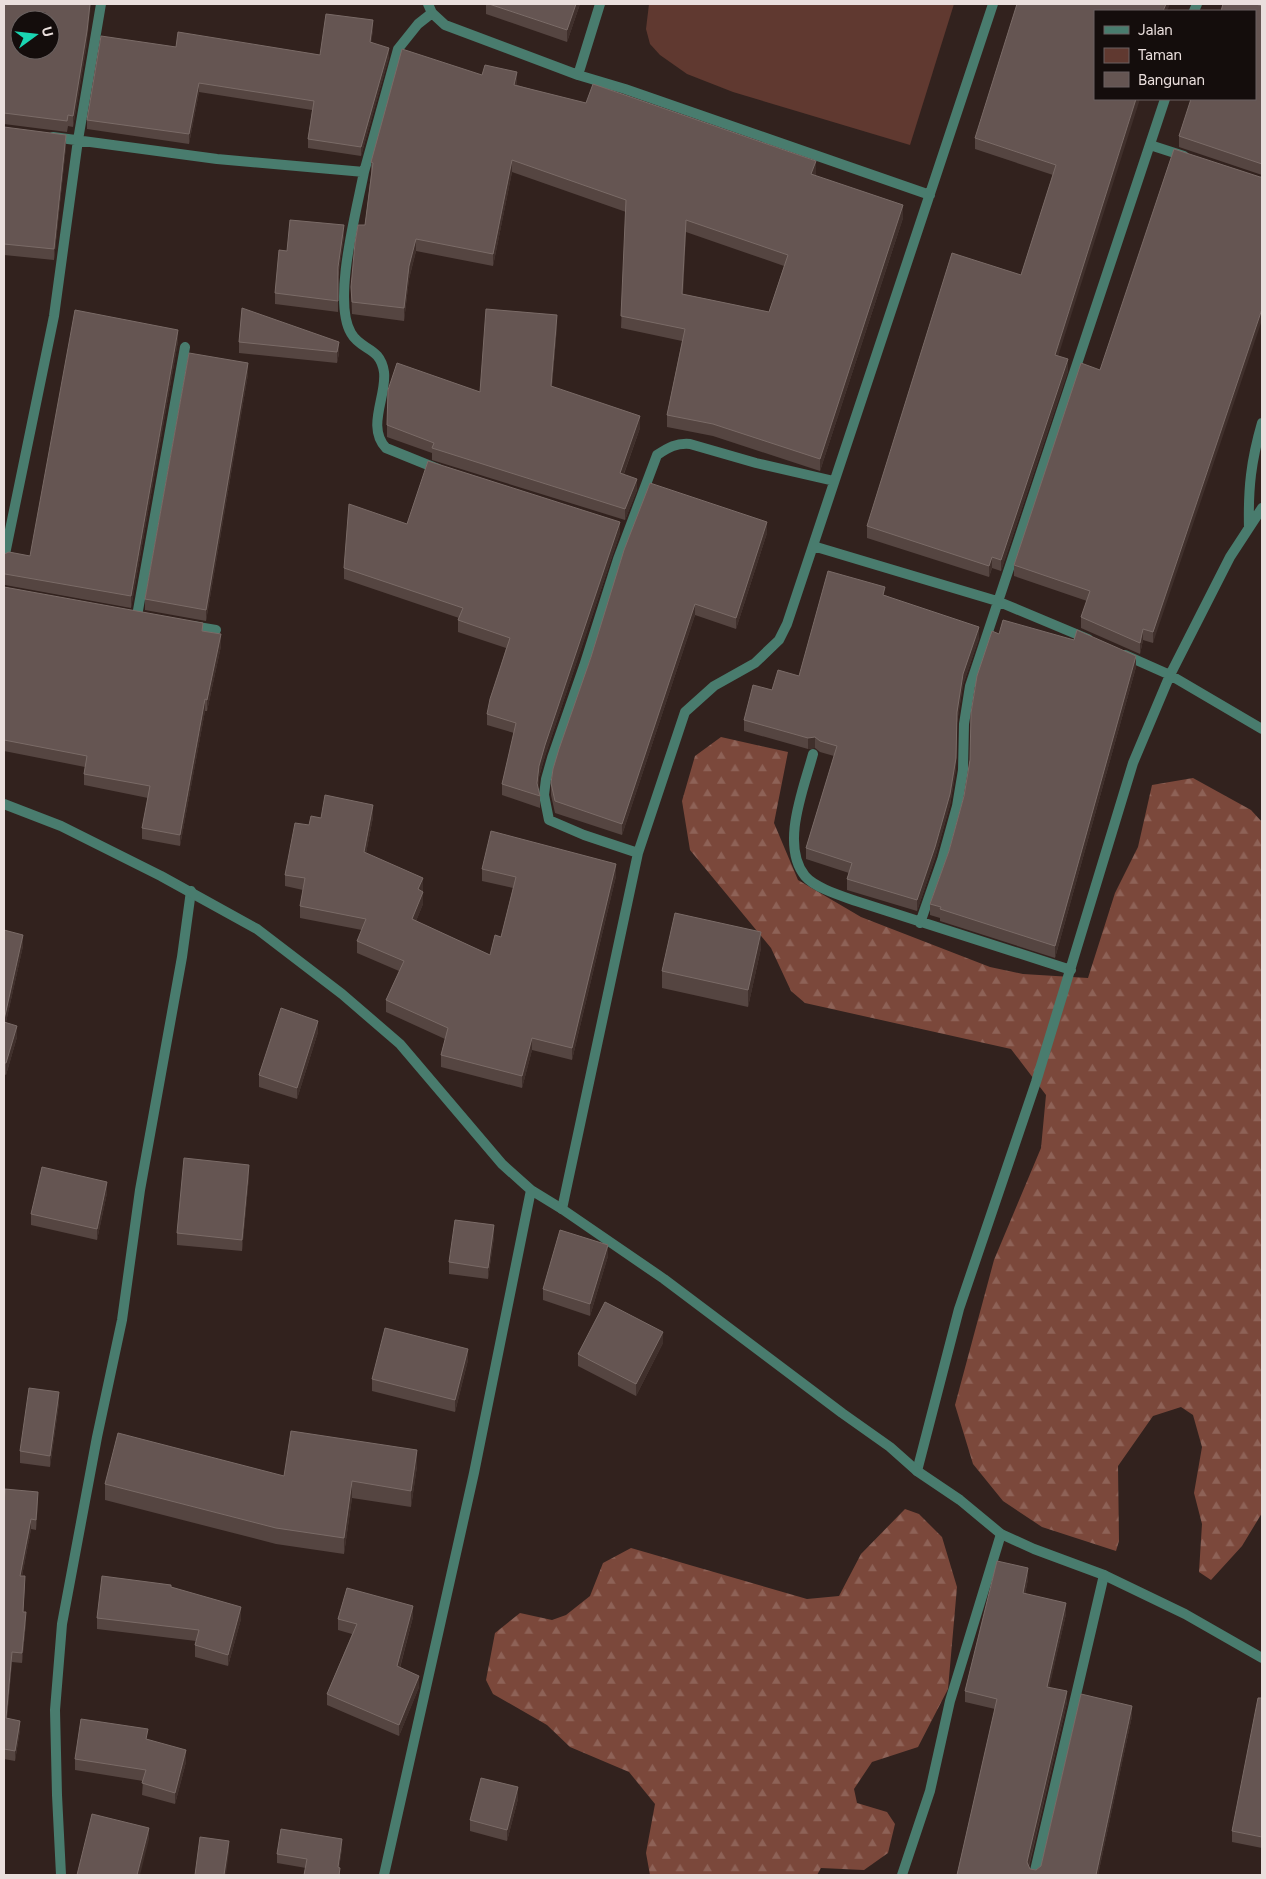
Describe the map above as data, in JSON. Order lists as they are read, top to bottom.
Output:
{
  "legend": ["Jalan", "Taman", "Bangunan"],
  "north": "right"
}
